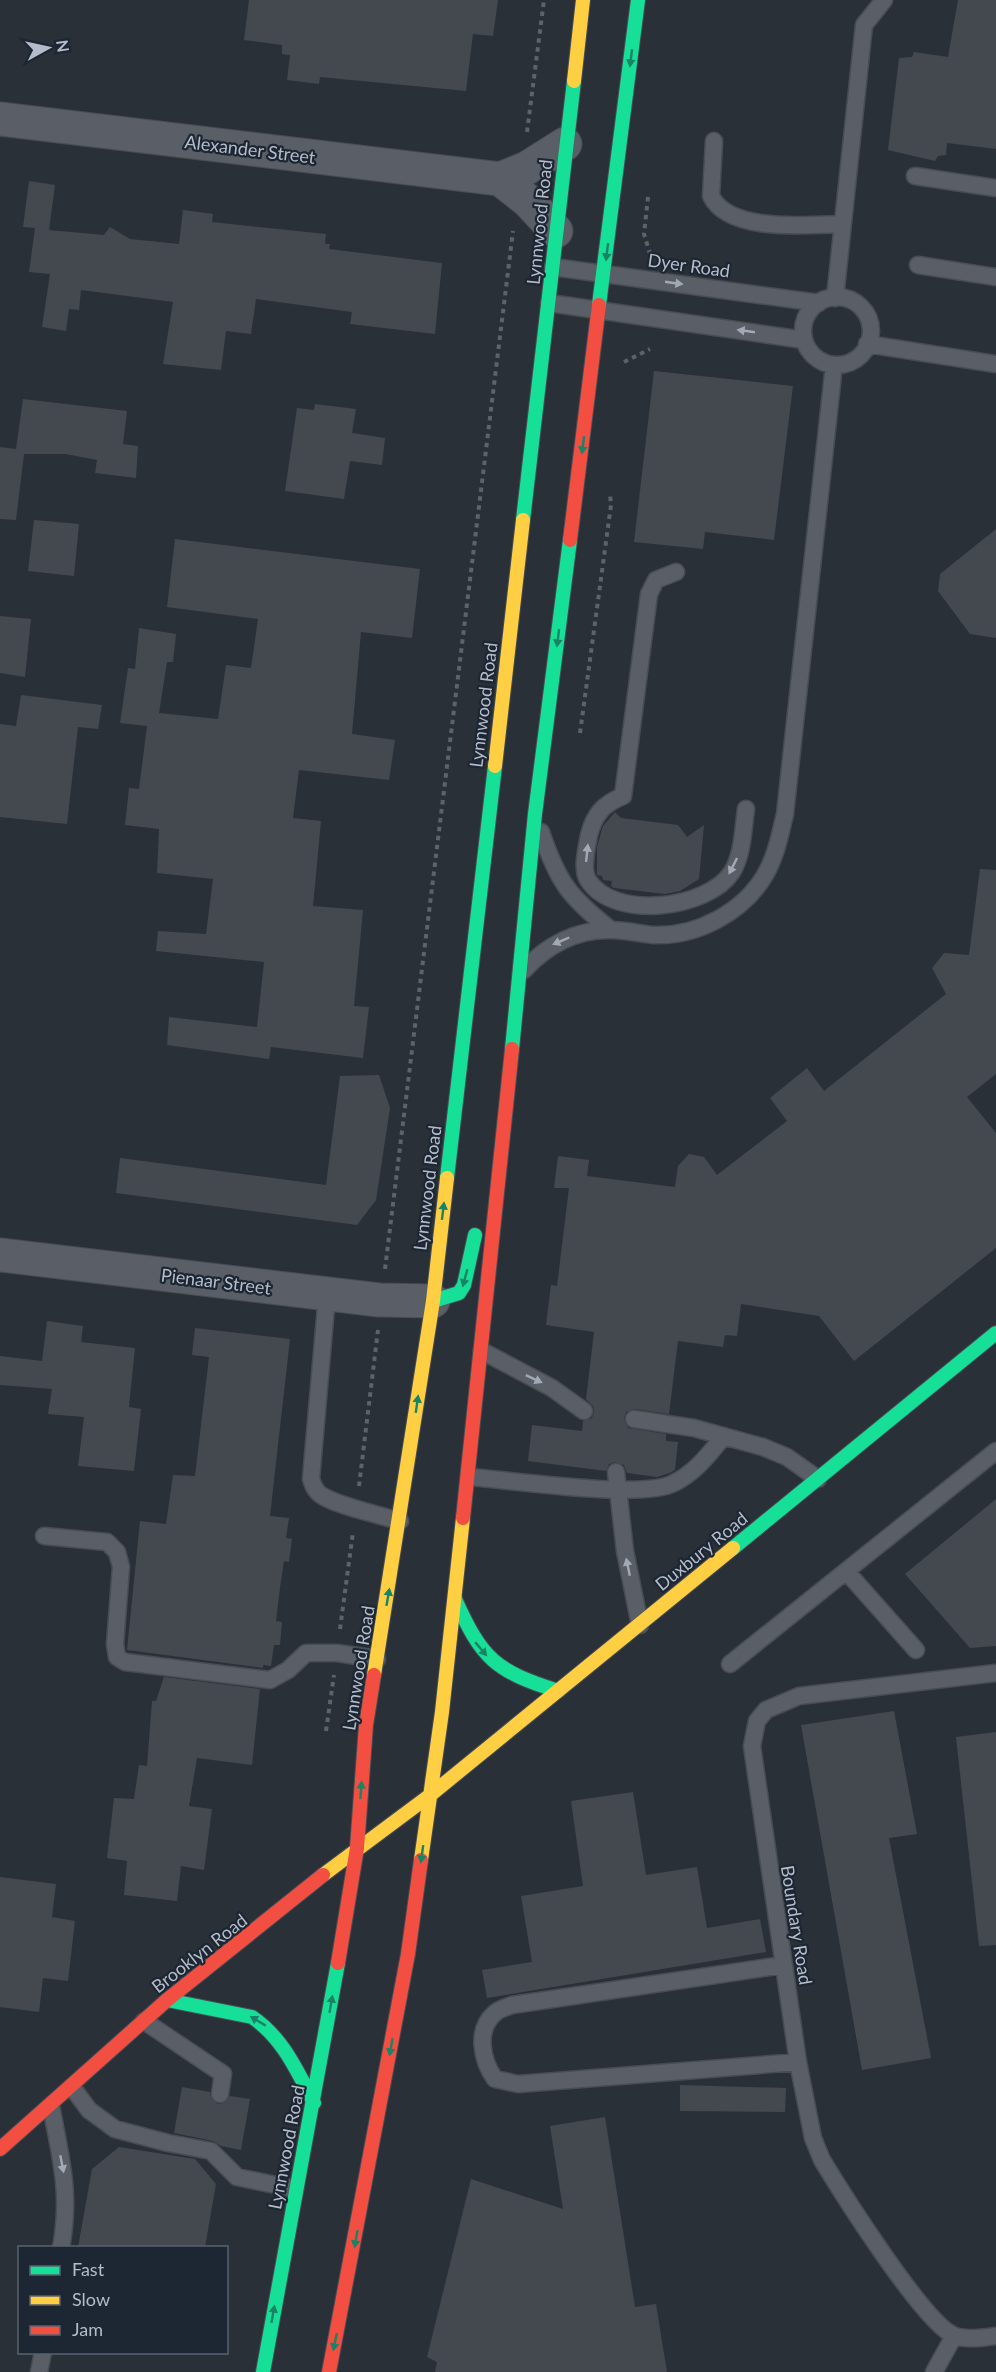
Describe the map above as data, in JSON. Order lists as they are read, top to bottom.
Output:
{
  "streets": {
    "main road": ["Lynnwood Road", "Duxbury Road", "Brooklyn Road"],
    "street": ["Alexander Street", "Pienaar Street"],
    "lane": ["Dyer Road", "Boundary Road"]
  },
  "crossings": [
    ["Lynnwood Road", "Dyer Road"],
    ["Lynnwood Road", "Pienaar Street"],
    ["Lynnwood Road", "Brooklyn Road"],
    ["Duxbury Road", "Brooklyn Road"]
  ],
  "legend": ["Fast", "Slow", "Jam"],
  "north": "right"
}
